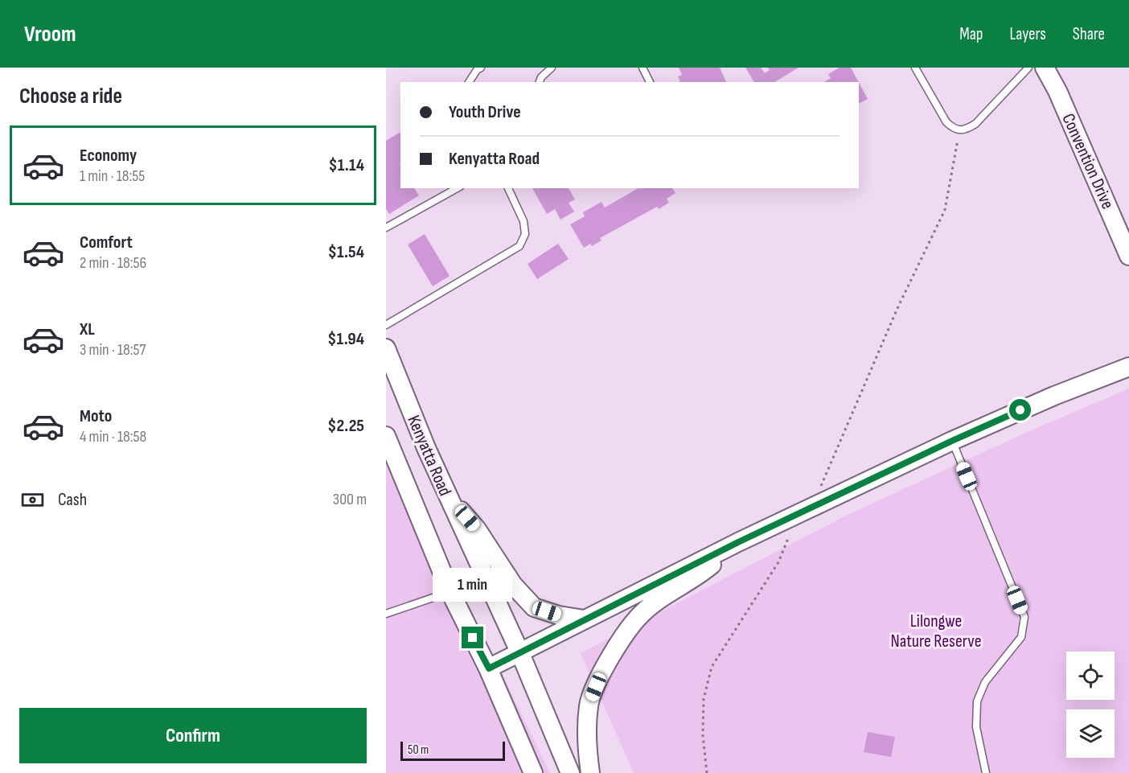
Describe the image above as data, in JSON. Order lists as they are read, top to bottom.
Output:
{
  "streets": {
    "main road": ["Convention Drive", "Kenyatta Road"]
  },
  "parks": ["Lilongwe Nature Reserve"],
  "scale_bar": "50 m",
  "page": {
    "header": "Vroom",
    "nav": ["Map", "Layers", "Share"],
    "heading": "Choose a ride",
    "banner": ["Youth Drive", "Kenyatta Road"],
    "list": [
      {
        "name": "Economy",
        "note": "1 min · 18:55",
        "value": "$1.14"
      },
      {
        "name": "Comfort",
        "note": "2 min · 18:56",
        "value": "$1.54"
      },
      {
        "name": "XL",
        "note": "3 min · 18:57",
        "value": "$1.94"
      },
      {
        "name": "Moto",
        "note": "4 min · 18:58",
        "value": "$2.25"
      }
    ],
    "pay": ["Cash", "300 m"],
    "bubble": "1 min",
    "buttons": "Confirm",
    "scale": "50 m"
  }
}
